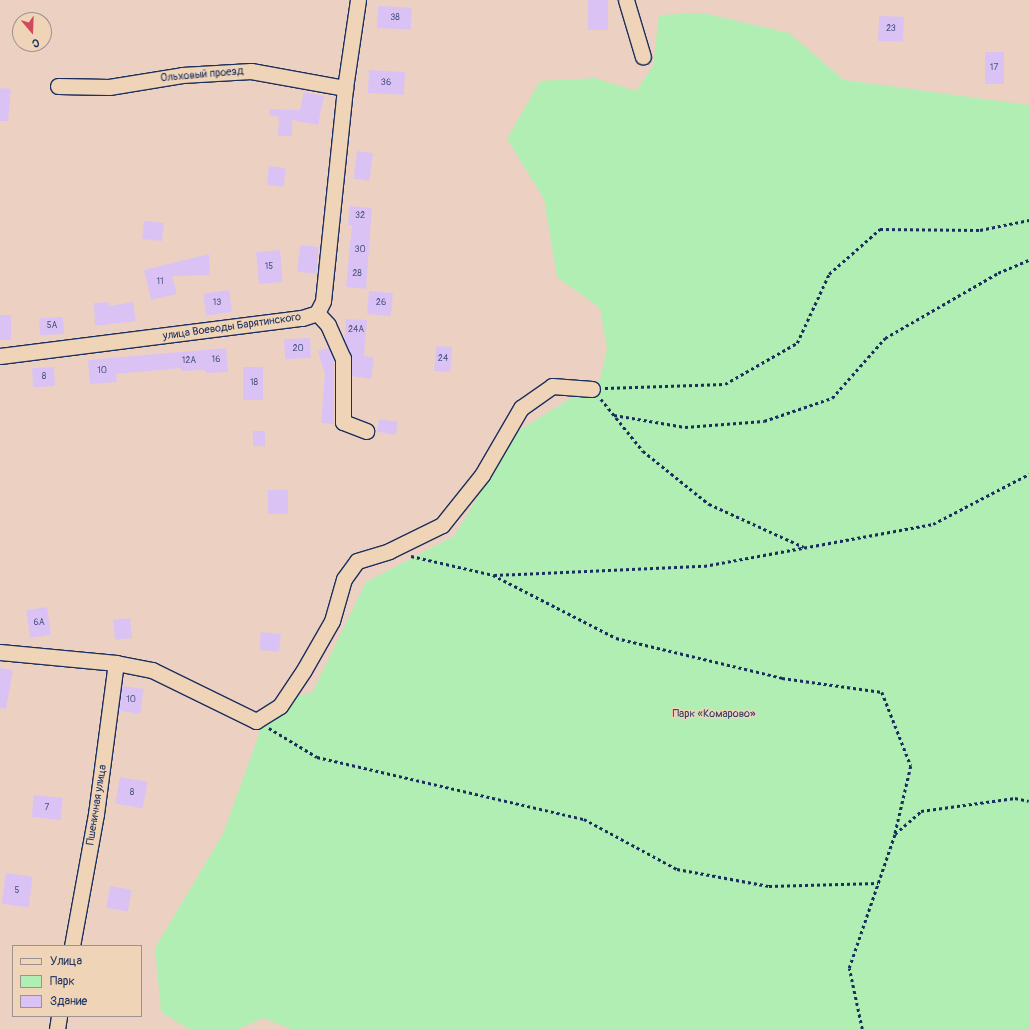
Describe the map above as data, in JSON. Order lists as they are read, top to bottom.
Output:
{
  "streets": {
    "street": ["Ольховый проезд", "улица Воеводы Барятинского", "Пшеничная улица"]
  },
  "crossings": [
    ["Ольховый проезд", "улица Воеводы Барятинского"]
  ],
  "parks": ["Парк «Комарово»"],
  "house_numbers": [
    "38",
    "23",
    "17",
    "36",
    "32",
    "30",
    "15",
    "28",
    "11",
    "13",
    "26",
    "5А",
    "24А",
    "20",
    "24",
    "16",
    "12А",
    "10",
    "8",
    "18",
    "6А",
    "10",
    "8",
    "7",
    "5"
  ],
  "legend": ["Улица", "Парк", "Здание"],
  "north": "bottom"
}
